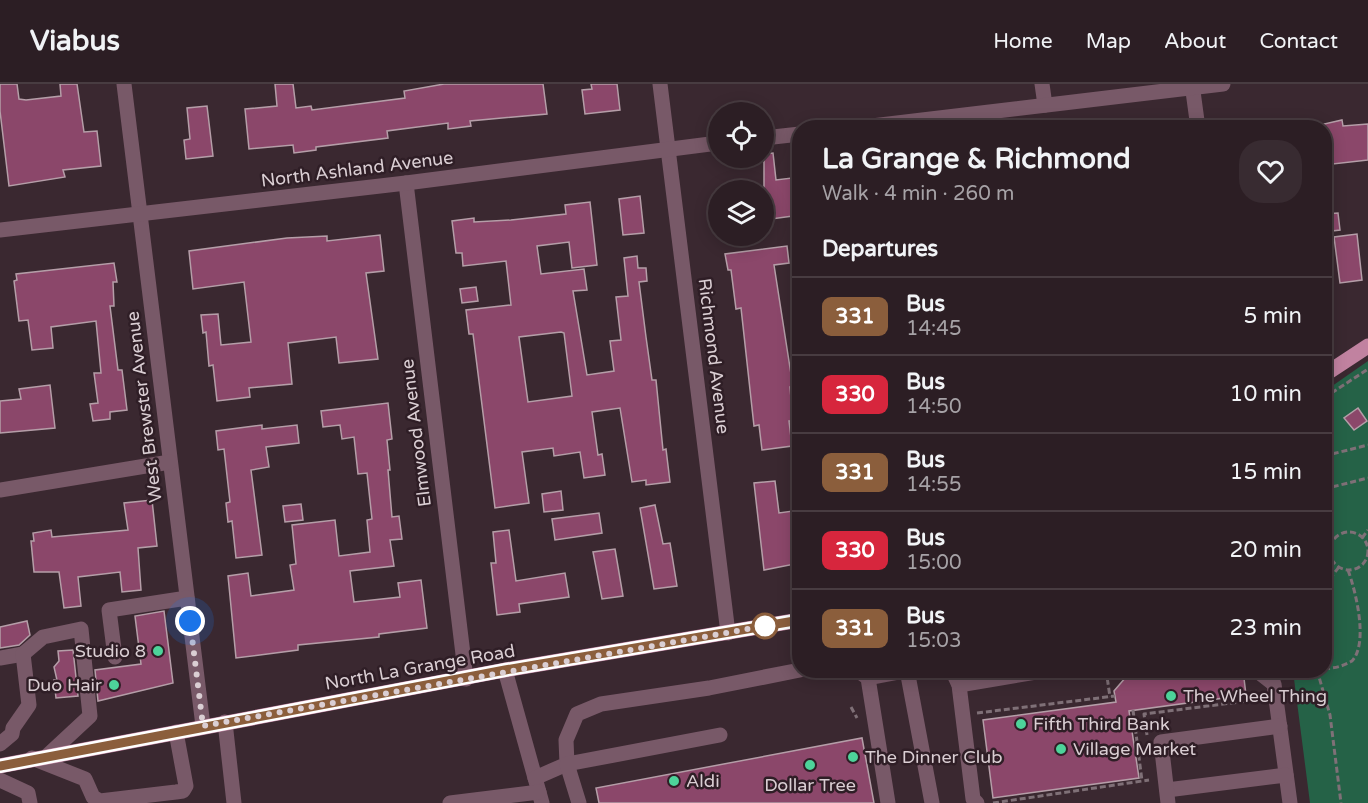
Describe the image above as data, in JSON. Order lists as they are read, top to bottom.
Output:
{
  "streets": {
    "main road": ["North La Grange Road"],
    "street": [
      "North Ashland Avenue",
      "Richmond Avenue",
      "West Brewster Avenue",
      "Elmwood Avenue"
    ]
  },
  "crossings": [
    ["North Ashland Avenue", "Richmond Avenue"],
    ["North Ashland Avenue", "West Brewster Avenue"],
    ["North Ashland Avenue", "Elmwood Avenue"],
    ["Richmond Avenue", "North La Grange Road"],
    ["West Brewster Avenue", "North La Grange Road"],
    ["Elmwood Avenue", "North La Grange Road"]
  ],
  "places": [
    "Studio 8",
    "Duo Hair",
    "The Wheel Thing",
    "Fifth Third Bank",
    "Village Market",
    "The Dinner Club",
    "Dollar Tree",
    "Aldi"
  ],
  "lines": ["bus line 331"],
  "page": {
    "header": "Viabus",
    "nav": [
      "Home",
      "Map",
      "About",
      "Contact"
    ],
    "heading": [
      ["La Grange & Richmond", "Walk · 4 min · 260 m"],
      "Departures"
    ],
    "list": [
      {
        "mark": "331",
        "name": "Bus",
        "note": "14:45",
        "value": "5 min"
      },
      {
        "mark": "330",
        "name": "Bus",
        "note": "14:50",
        "value": "10 min"
      },
      {
        "mark": "331",
        "name": "Bus",
        "note": "14:55",
        "value": "15 min"
      },
      {
        "mark": "330",
        "name": "Bus",
        "note": "15:00",
        "value": "20 min"
      },
      {
        "mark": "331",
        "name": "Bus",
        "note": "15:03",
        "value": "23 min"
      }
    ]
  }
}
